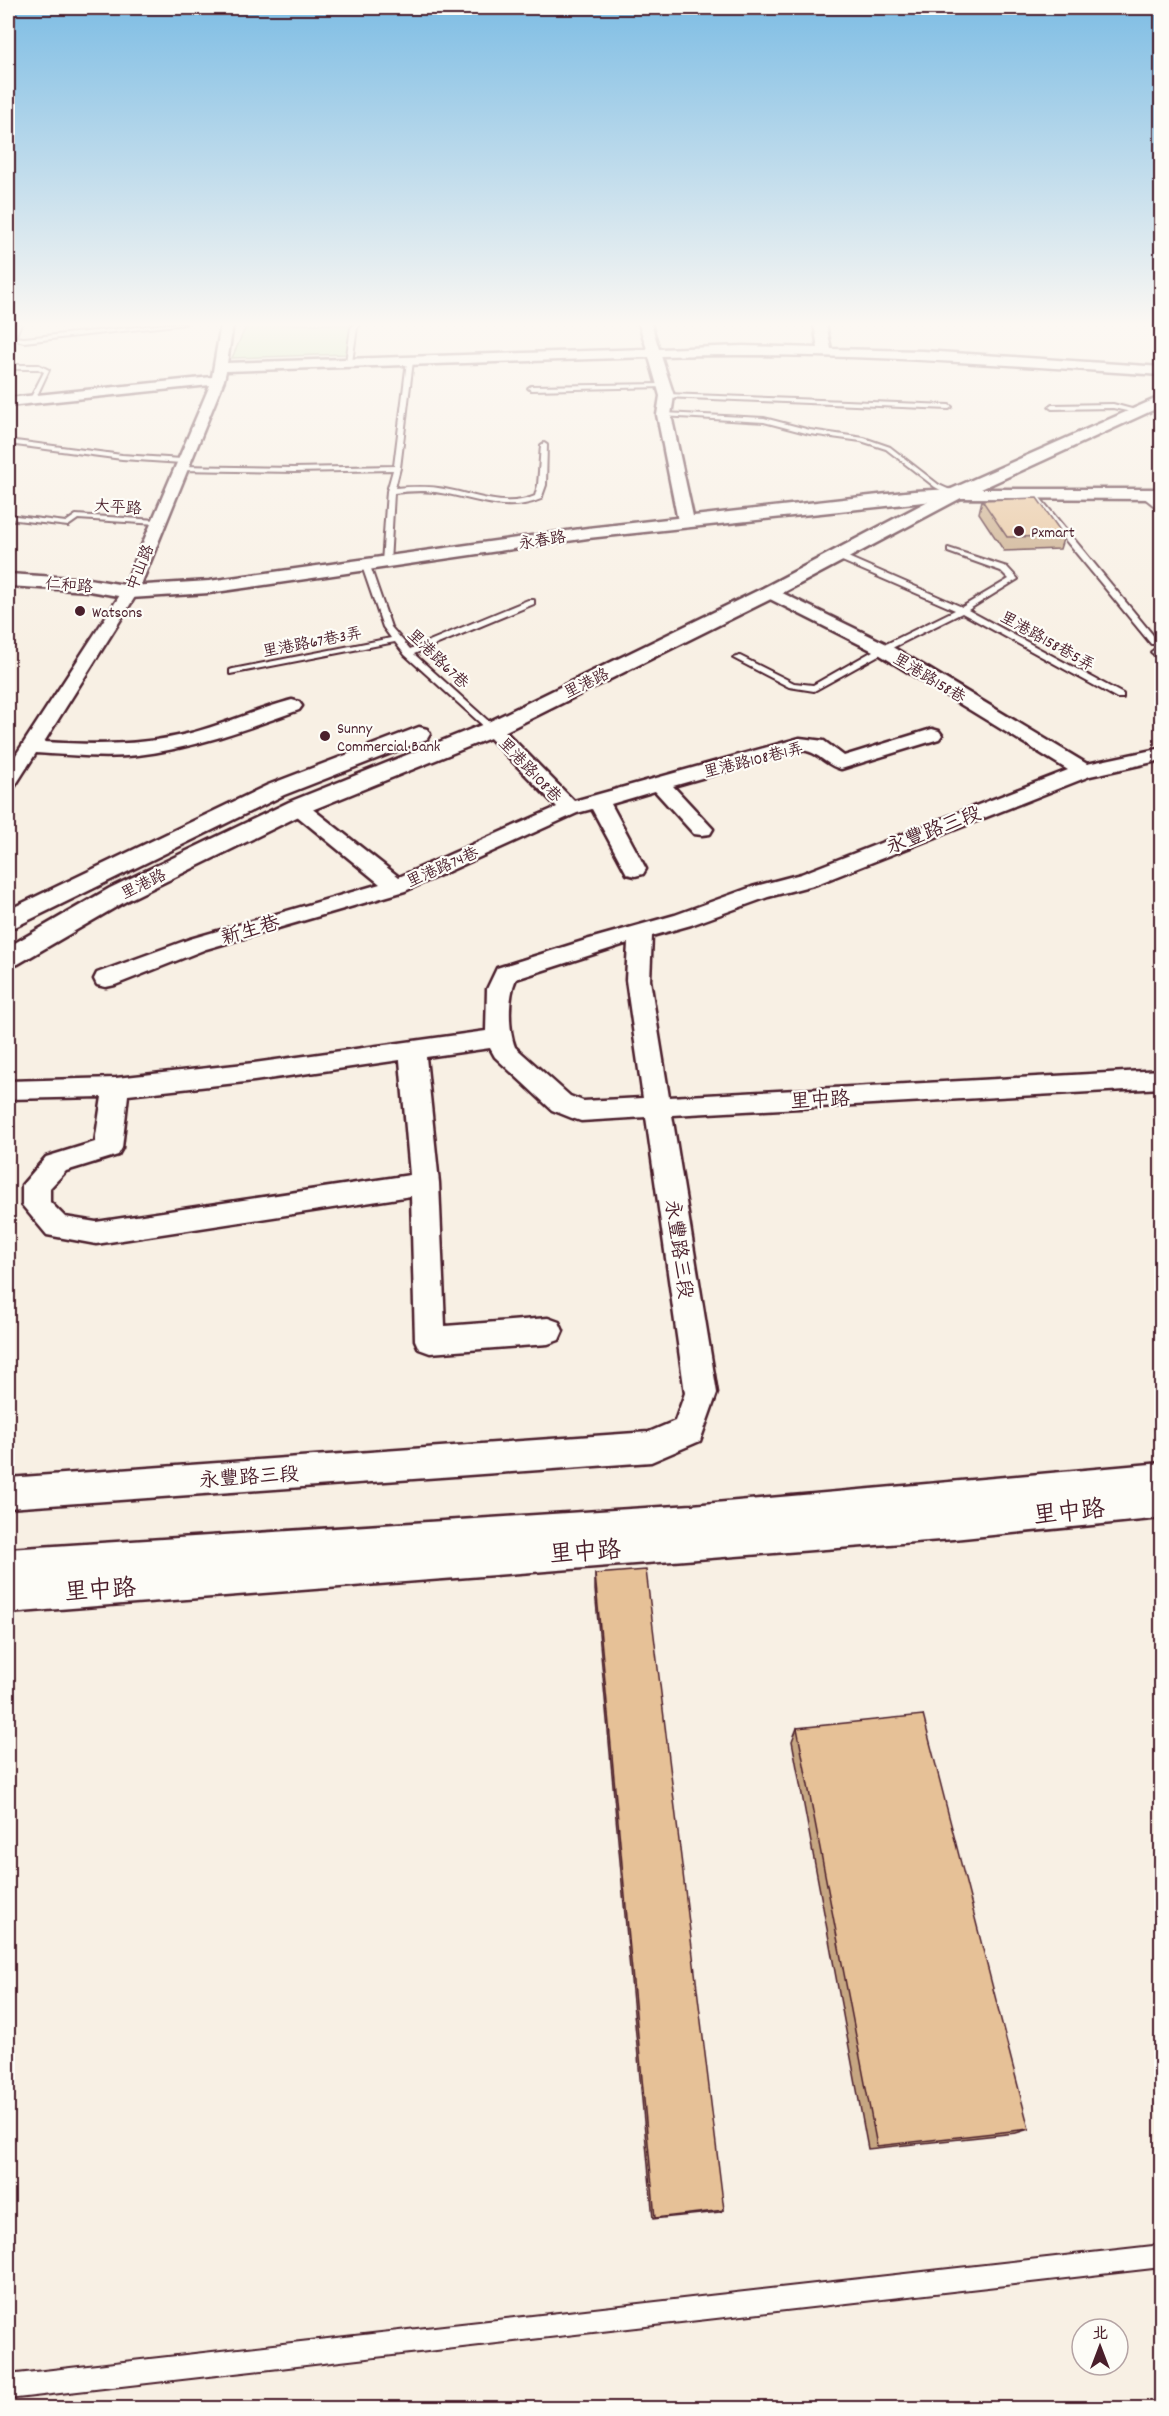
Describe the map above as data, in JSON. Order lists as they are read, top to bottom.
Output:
{
  "streets": {
    "main road": ["永春路", "仁和路", "里港路"],
    "street": [
      "中山路",
      "里港路158巷",
      "里港路108巷1弄",
      "里港路108巷",
      "永豐路三段",
      "里港路74巷",
      "新生巷",
      "里中路"
    ],
    "lane": [
      "大平路",
      "里港路158巷5弄",
      "里港路67巷3弄",
      "里港路67巷"
    ]
  },
  "crossings": [
    ["大平路", "中山路"],
    ["永春路", "中山路"],
    ["永春路", "仁和路"],
    ["永春路", "里港路67巷"],
    ["永春路", "里港路"],
    ["中山路", "仁和路"],
    ["里港路158巷5弄", "里港路158巷"],
    ["里港路158巷5弄", "里港路"],
    ["里港路67巷3弄", "里港路67巷"],
    ["里港路67巷", "里港路"],
    ["里港路67巷", "里港路108巷"],
    ["里港路158巷", "里港路"],
    ["里港路158巷", "永豐路三段"],
    ["里港路", "里港路108巷"],
    ["里港路", "里港路74巷"],
    ["里港路108巷1弄", "里港路108巷"],
    ["里港路108巷1弄", "里港路74巷"],
    ["里港路108巷", "里港路74巷"],
    ["永豐路三段", "里中路"],
    ["里港路74巷", "新生巷"]
  ],
  "places": ["Pxmart", "Watsons", "Sunny Commercial Bank"],
  "north": "top"
}
